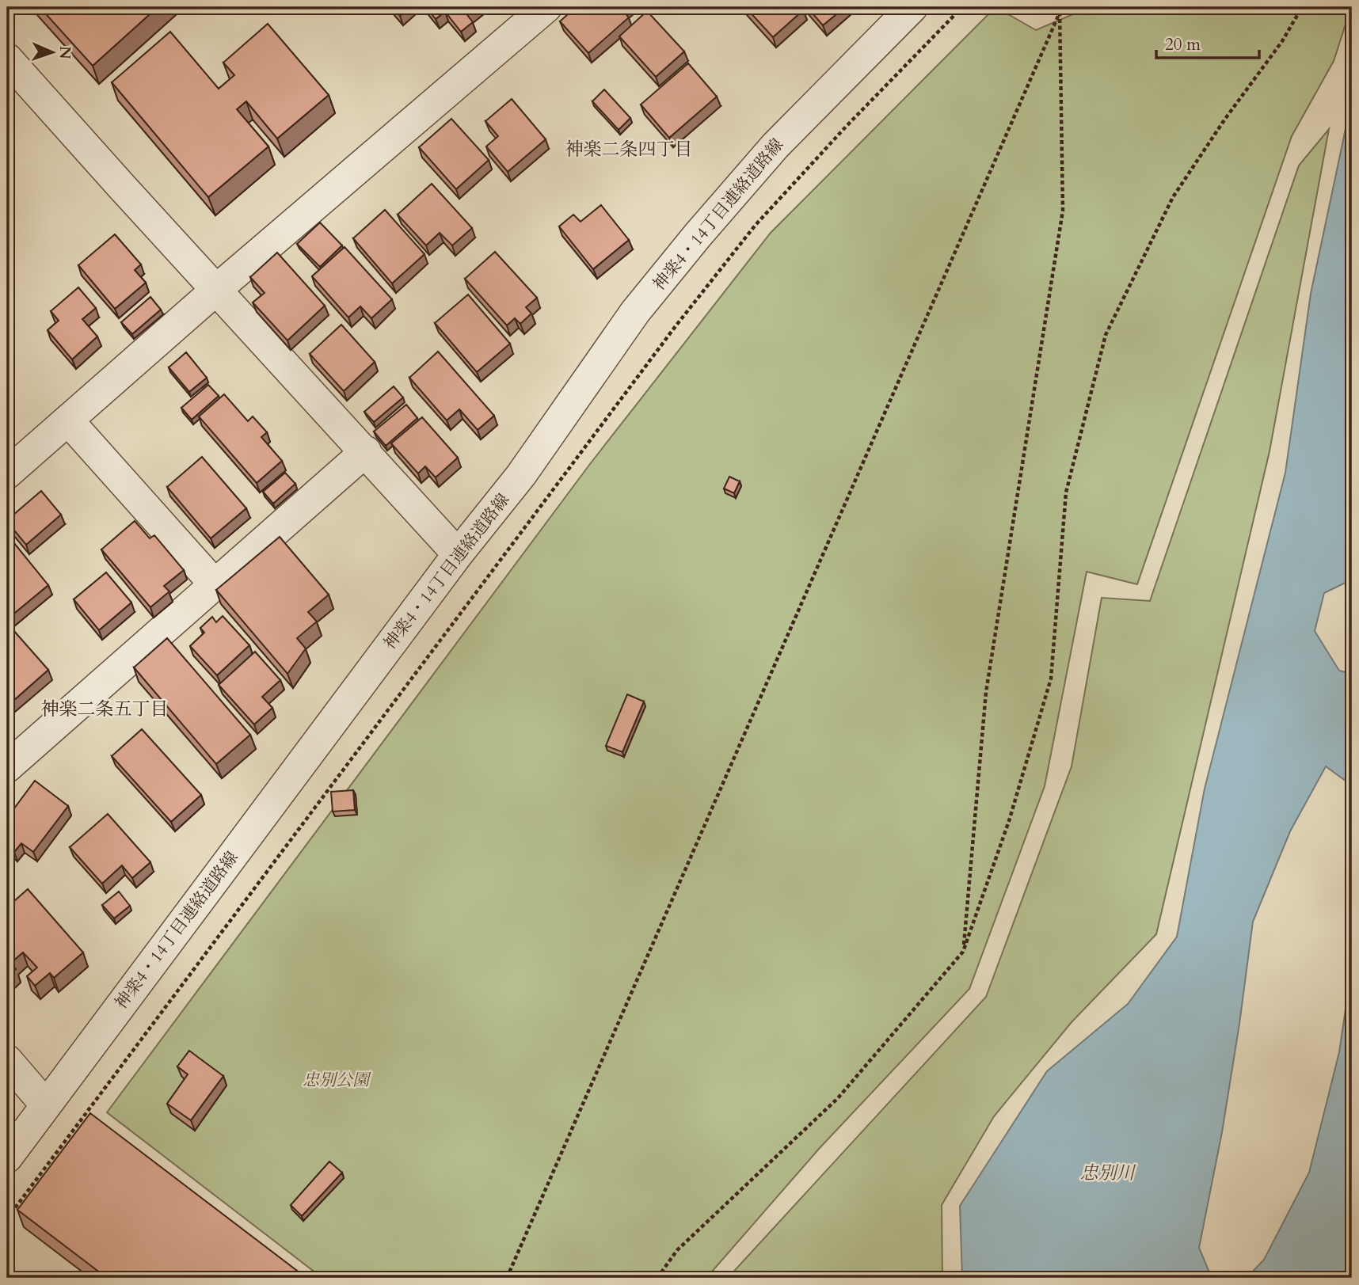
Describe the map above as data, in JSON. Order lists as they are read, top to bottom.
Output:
{
  "streets": {
    "street": ["神楽4・14丁目連絡道路線"]
  },
  "districts": ["神楽二条四丁目", "神楽二条五丁目"],
  "water": ["忠別川"],
  "parks": ["忠別公園"],
  "scale_bar": "20 m",
  "north": "right"
}
